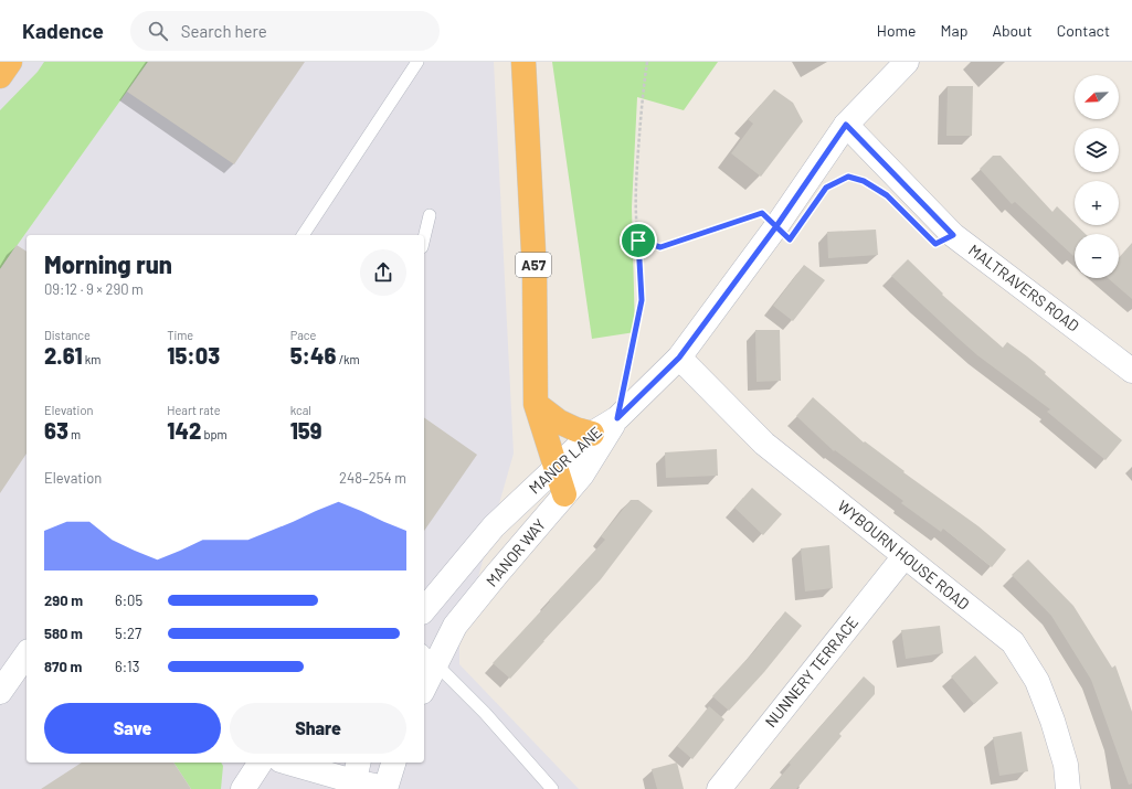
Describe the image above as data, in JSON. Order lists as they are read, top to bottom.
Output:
{
  "streets": {
    "highway": ["A57"],
    "street": [
      "MALTRAVERS ROAD",
      "MANOR LANE",
      "MANOR WAY",
      "WYBOURN HOUSE ROAD",
      "NUNNERY TERRACE"
    ]
  },
  "crossings": [
    ["A57", "MANOR LANE"],
    ["A57", "MANOR WAY"],
    ["MALTRAVERS ROAD", "MANOR LANE"],
    ["MANOR LANE", "MANOR WAY"],
    ["MANOR LANE", "WYBOURN HOUSE ROAD"],
    ["WYBOURN HOUSE ROAD", "NUNNERY TERRACE"]
  ],
  "north": "bottom left",
  "page": {
    "header": "Kadence",
    "search": "Search here",
    "nav": [
      "Home",
      "Map",
      "About",
      "Contact"
    ],
    "map_buttons": ["+", "−"],
    "heading": ["Morning run", "09:12 · 9 × 290 m"],
    "stats": [
      ["Distance", "2.61 km"],
      ["Time", "15:03"],
      ["Pace", "5:46 /km"],
      ["Elevation", "63 m"],
      ["Heart rate", "142 bpm"],
      ["kcal", "159"]
    ],
    "chart": ["Elevation", "248–254 m"],
    "list": [
      {
        "name": "290 m",
        "note": "6:05"
      },
      {
        "name": "580 m",
        "note": "5:27"
      },
      {
        "name": "870 m",
        "note": "6:13"
      }
    ],
    "buttons": ["Save", "Share"]
  }
}
